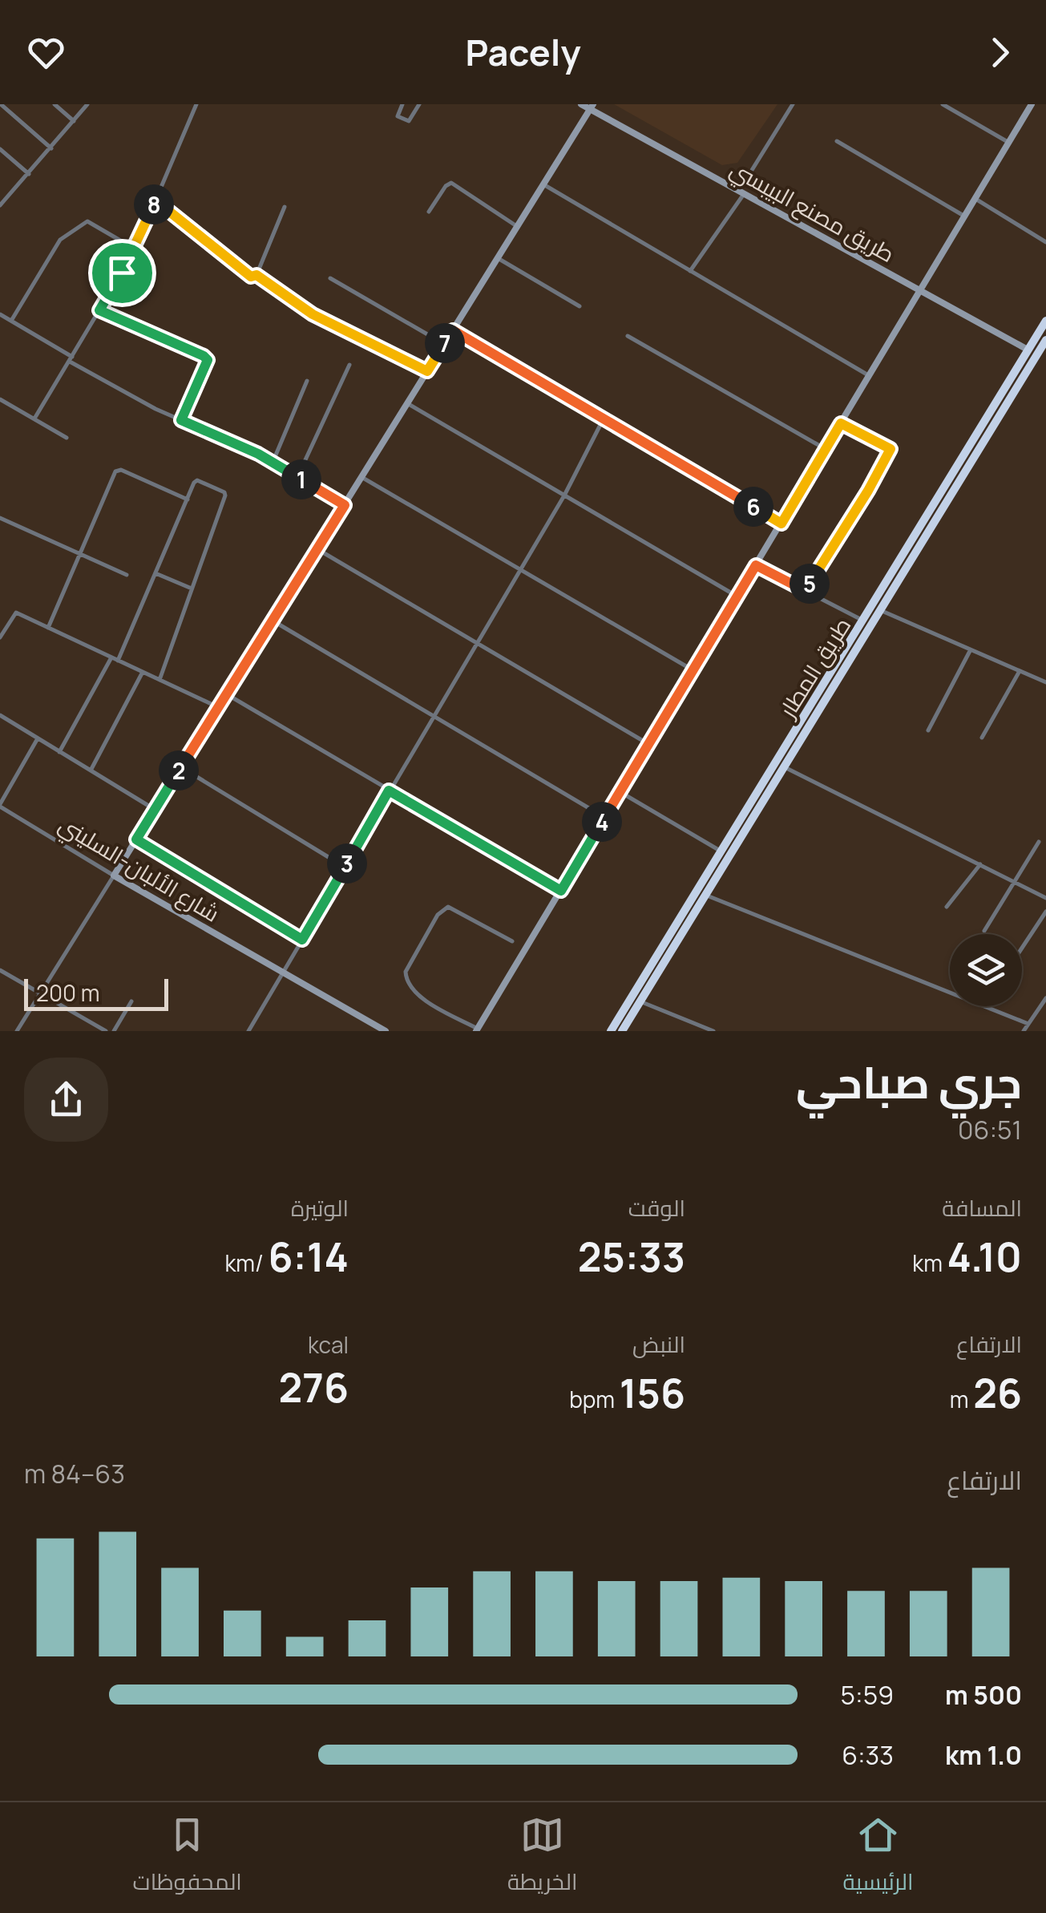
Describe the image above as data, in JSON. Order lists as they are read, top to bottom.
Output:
{
  "streets": {
    "highway": ["طريق المطار"],
    "street": ["طريق مصنع البيبسي", "شارع الألبان-السليني"]
  },
  "crossings": [
    ["طريق مصنع البيبسي", "طريق المطار"]
  ],
  "scale_bar": "200 m",
  "page": {
    "header": "Pacely",
    "pins": [
      "8",
      "7",
      "1",
      "6",
      "5",
      "2",
      "4",
      "3"
    ],
    "scale": "200 m",
    "heading": ["جري صباحي", "06:51"],
    "stats": [
      ["المسافة", "4.10 km"],
      ["الوقت", "25:33"],
      ["الوتيرة", "6:14 /km"],
      ["الارتفاع", "26 m"],
      ["النبض", "156 bpm"],
      ["kcal", "276"]
    ],
    "chart": ["الارتفاع", "63–84 m"],
    "list": [
      {
        "name": "500 m",
        "note": "5:59"
      },
      {
        "name": "1.0 km",
        "note": "6:33"
      }
    ],
    "tabs": ["الرئيسية", "الخريطة", "المحفوظات"]
  }
}
